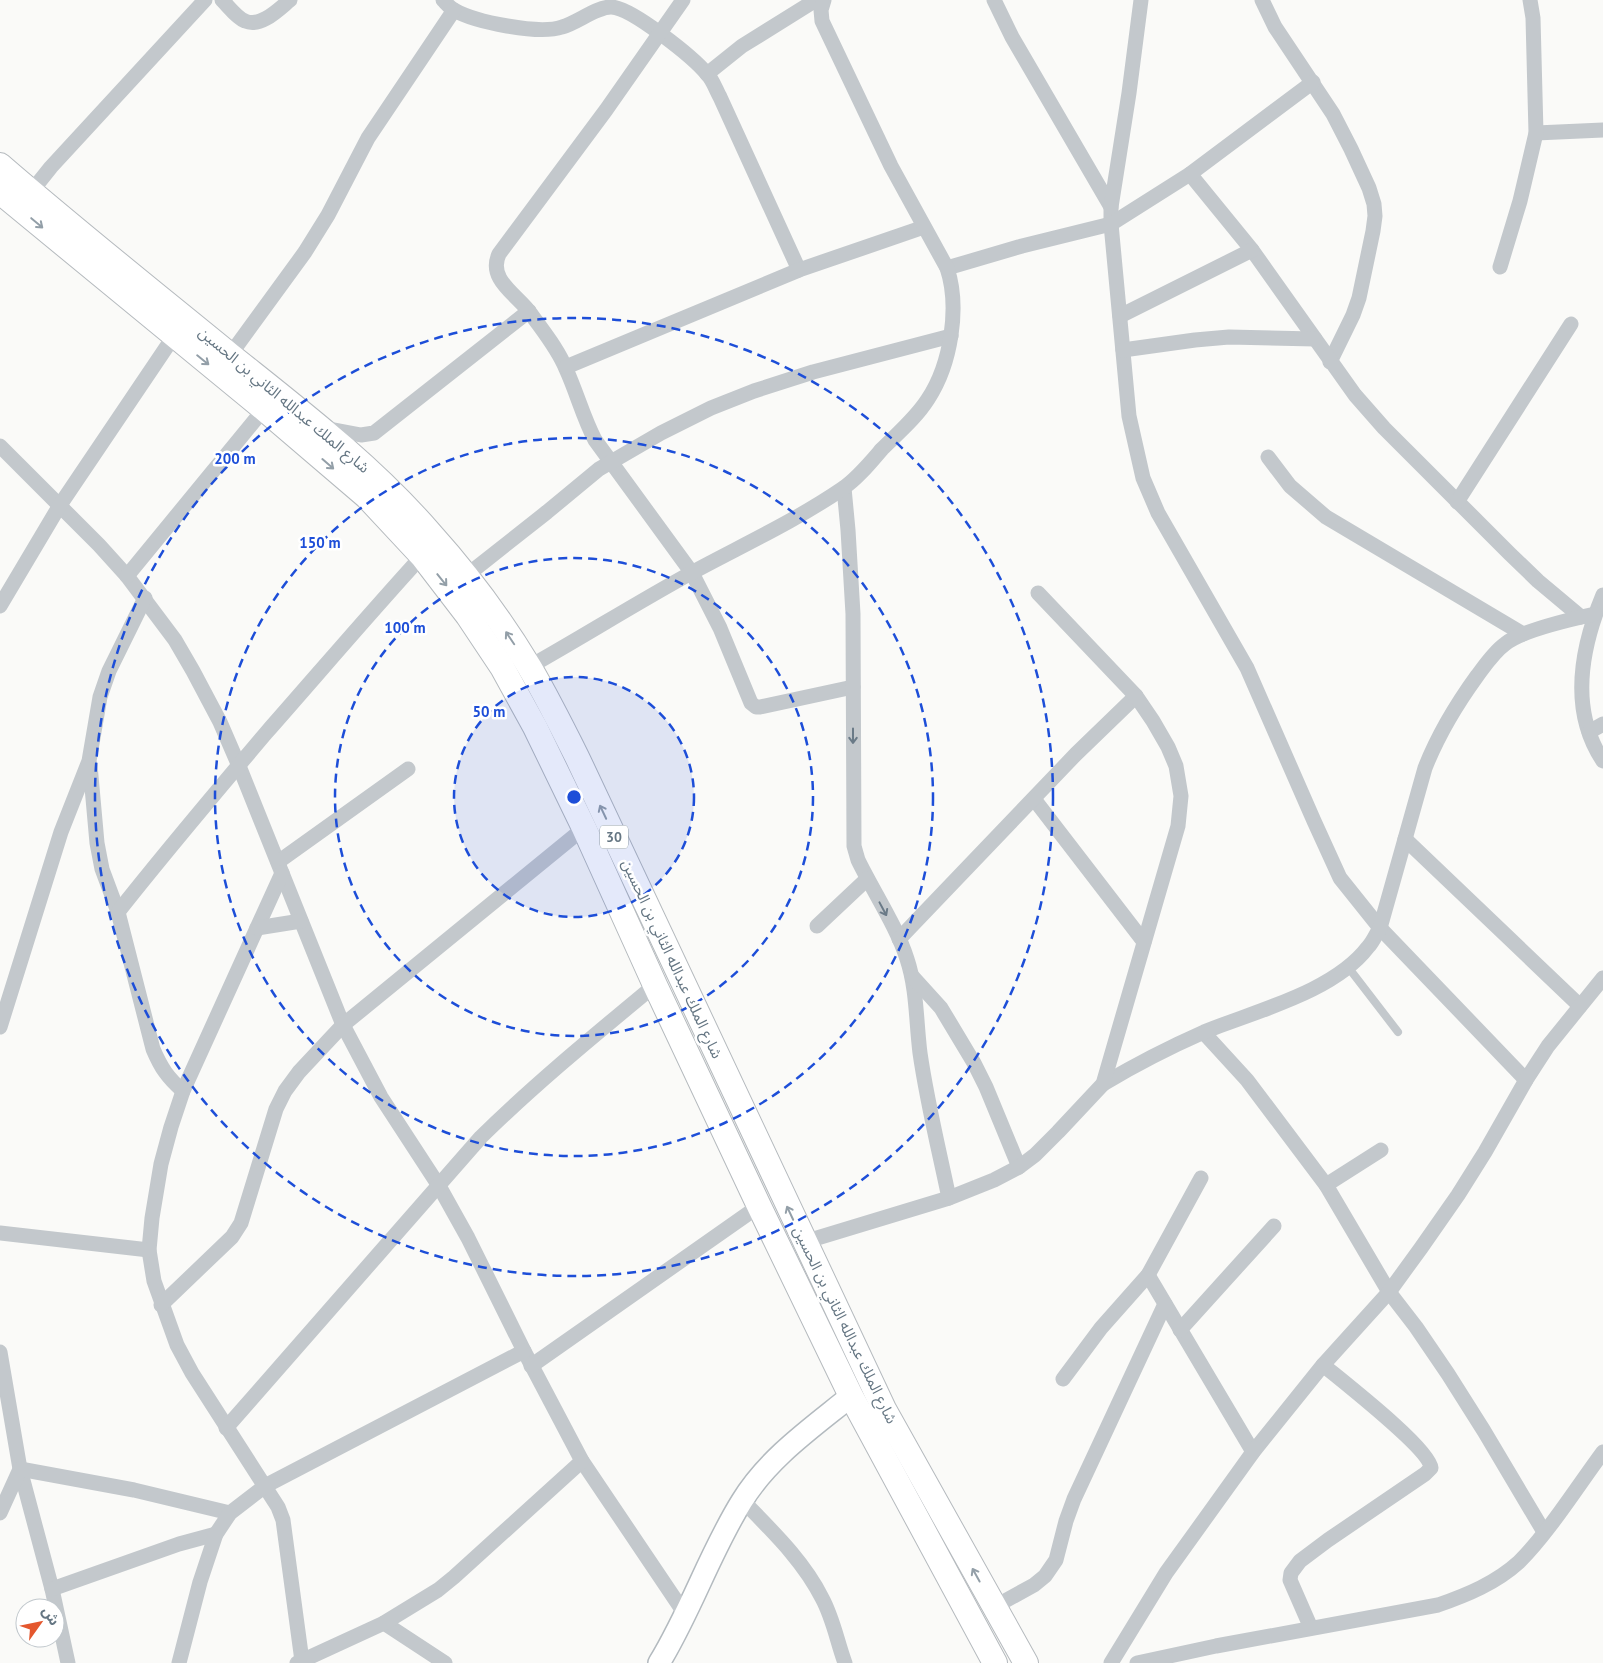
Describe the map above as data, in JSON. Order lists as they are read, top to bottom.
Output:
{
  "streets": {
    "main road": ["شارع الملك عبدالله الثاني بن الحسين", "30"]
  },
  "north": "top right",
  "rings": [
    "200 m",
    "150 m",
    "100 m",
    "50 m"
  ]
}
